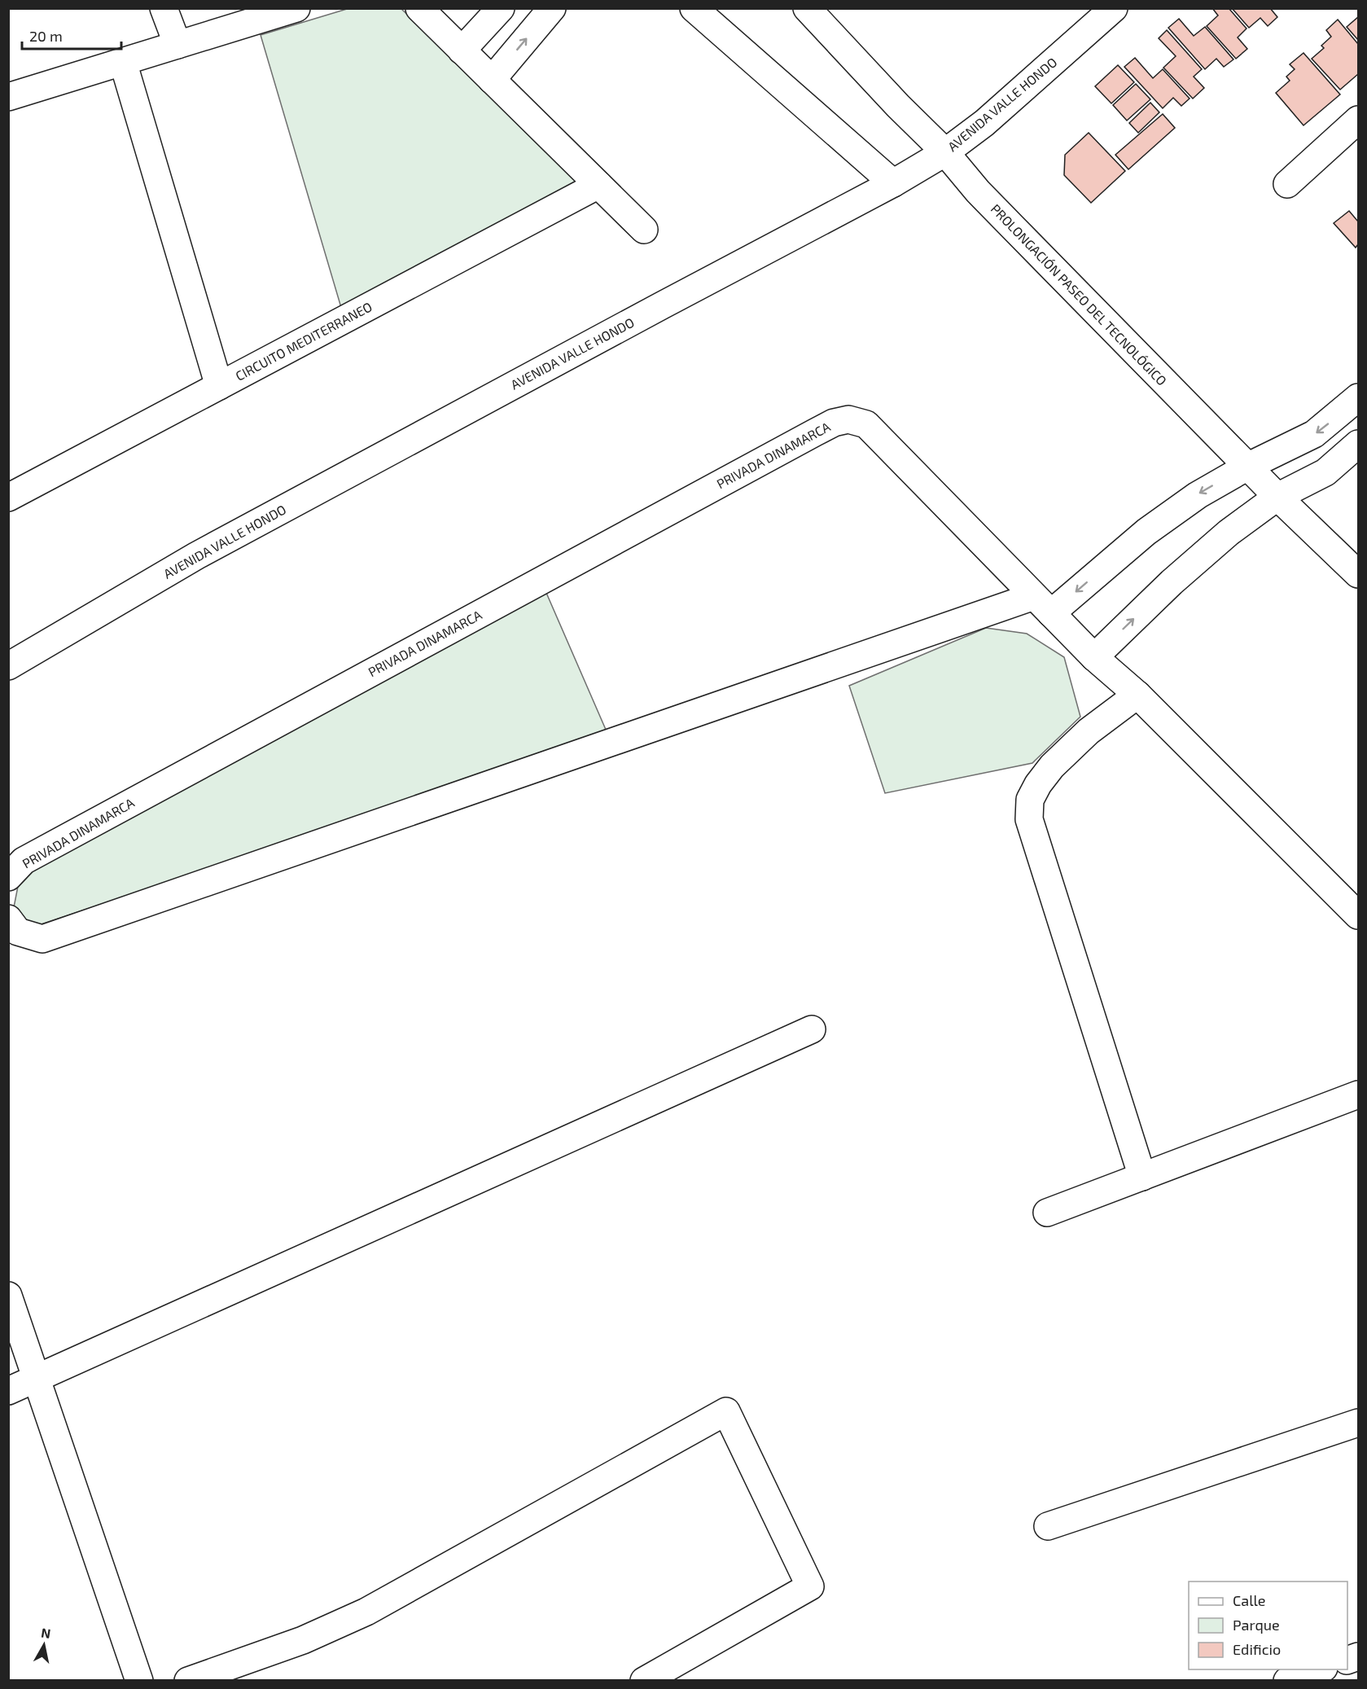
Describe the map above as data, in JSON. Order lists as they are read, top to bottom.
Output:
{
  "streets": {
    "street": [
      "AVENIDA VALLE HONDO",
      "PROLONGACIÓN PASEO DEL TECNOLÓGICO",
      "CIRCUITO MEDITERRANEO",
      "PRIVADA DINAMARCA"
    ]
  },
  "crossings": [
    ["AVENIDA VALLE HONDO", "PROLONGACIÓN PASEO DEL TECNOLÓGICO"]
  ],
  "legend": ["Calle", "Parque", "Edificio"],
  "scale_bar": "20 m",
  "north": "top"
}
